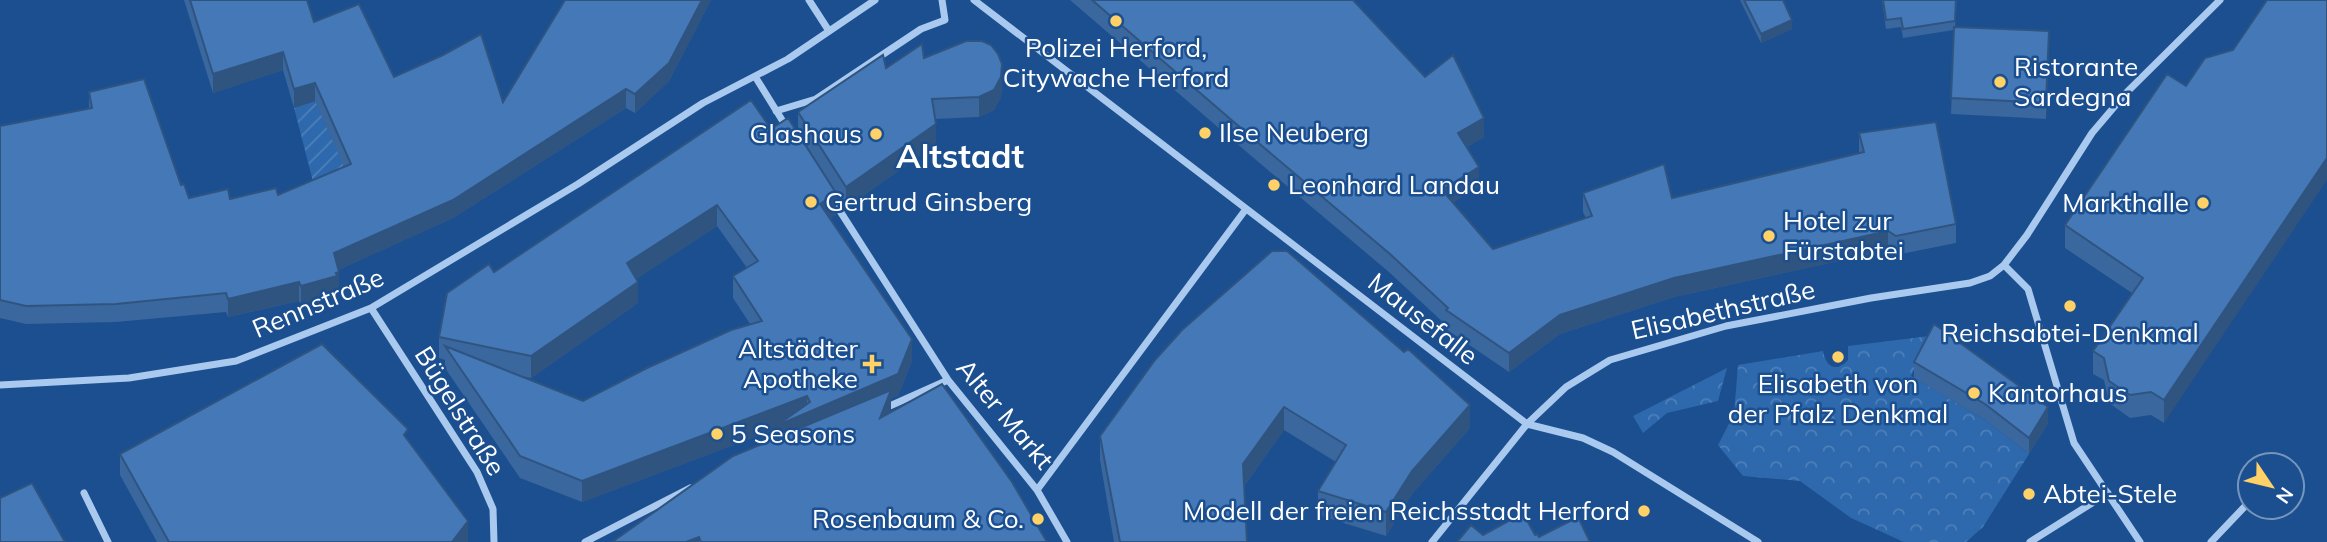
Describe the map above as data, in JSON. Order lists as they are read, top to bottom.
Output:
{
  "streets": {
    "street": [
      "Rennstraße",
      "Elisabethstraße",
      "Mausefalle",
      "Bügelstraße",
      "Alter Markt"
    ]
  },
  "crossings": [
    ["Rennstraße", "Bügelstraße"],
    ["Elisabethstraße", "Mausefalle"],
    ["Mausefalle", "Alter Markt"]
  ],
  "districts": ["Altstadt"],
  "places": {
    "other": [
      "Polizei Herford, Citywache Herford",
      "Ristorante Sardegna",
      "Ilse Neuberg",
      "Glashaus",
      "Leonhard Landau",
      "Gertrud Ginsberg",
      "Markthalle",
      "Hotel zur Fürstabtei",
      "Reichsabtei-Denkmal",
      "Elisabeth von der Pfalz Denkmal",
      "Kantorhaus",
      "5 Seasons",
      "Abtei-Stele",
      "Modell der freien Reichsstadt Herford",
      "Rosenbaum & Co."
    ],
    "health": ["Altstädter Apotheke"]
  },
  "north": "bottom right"
}
